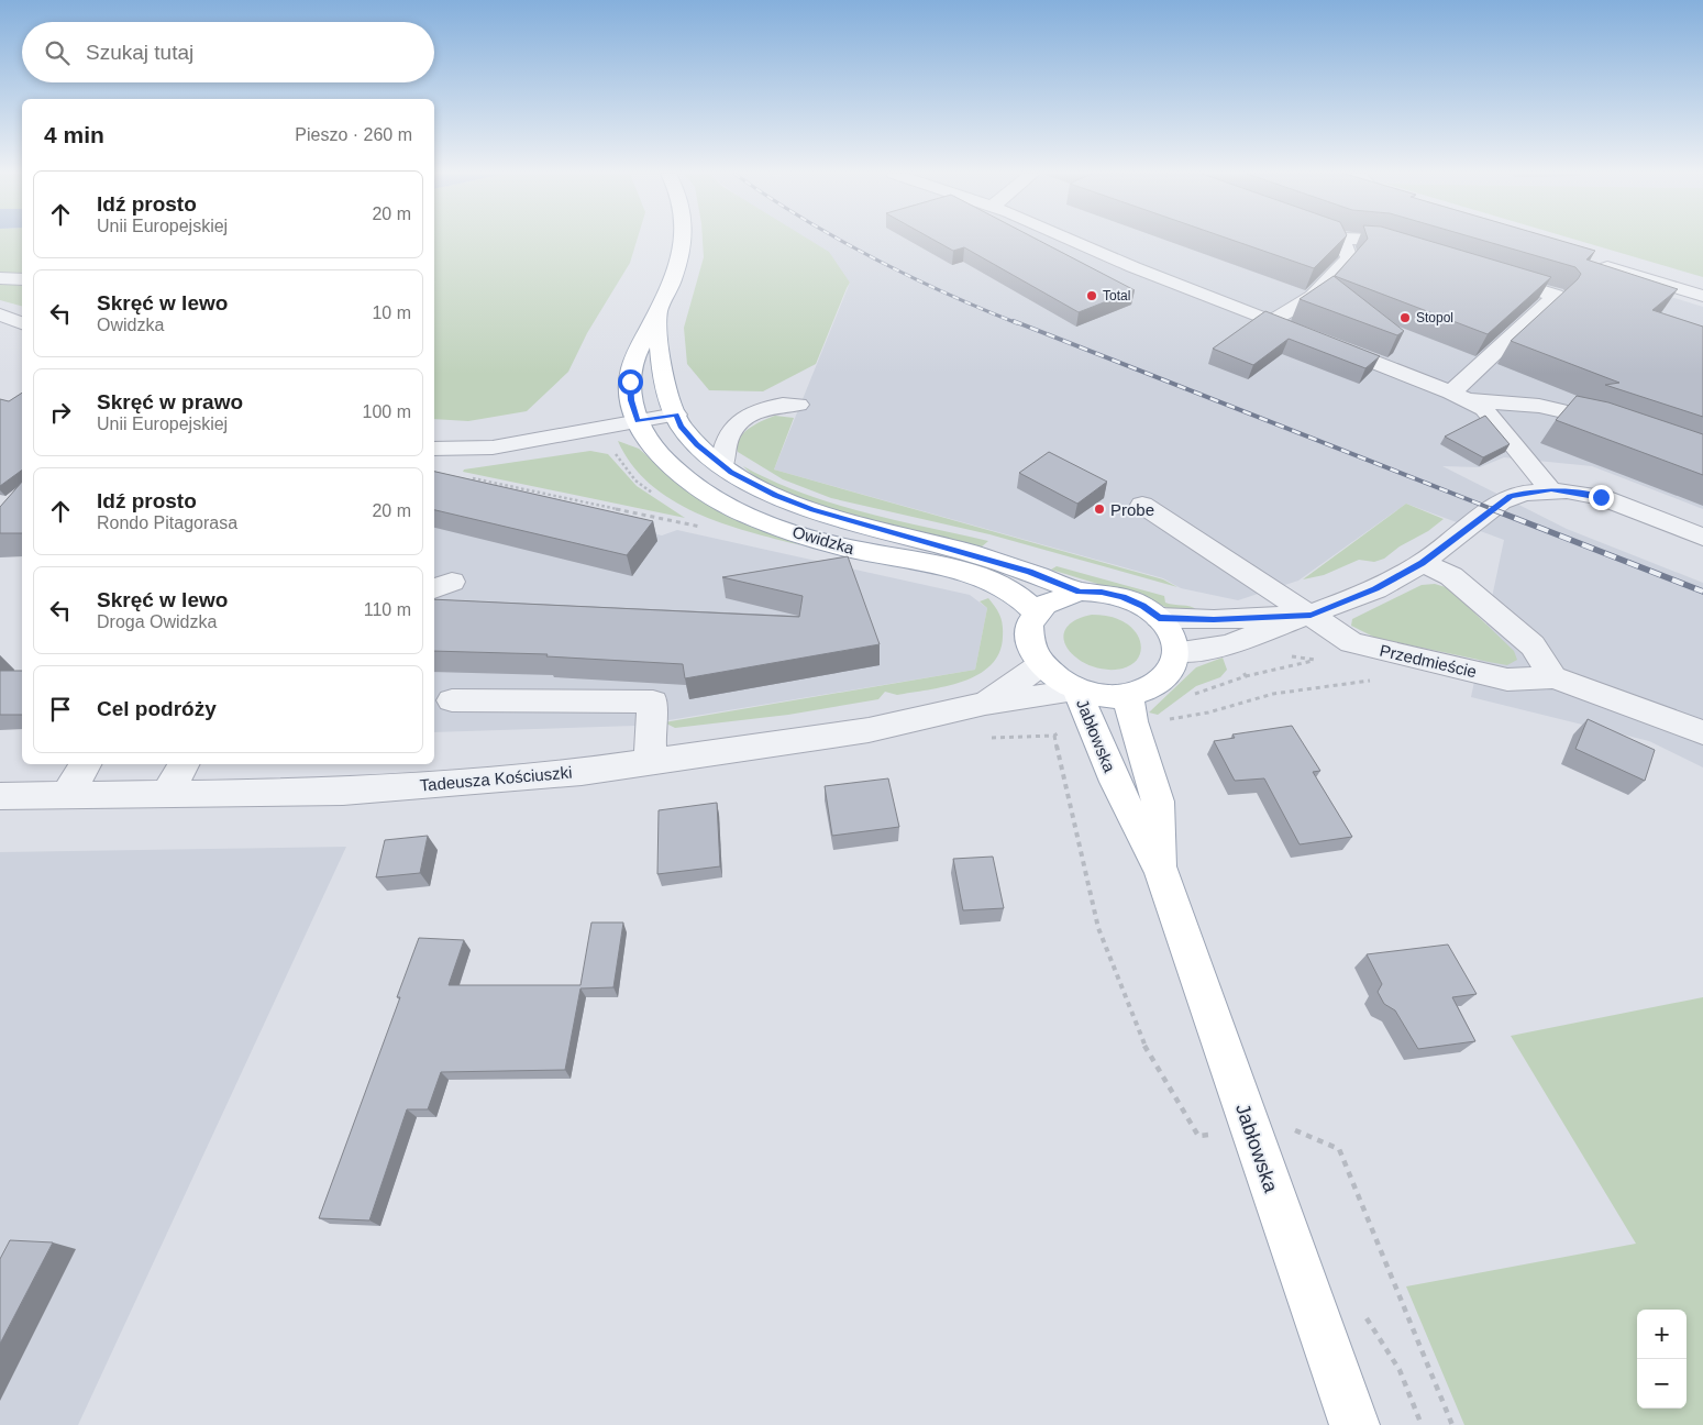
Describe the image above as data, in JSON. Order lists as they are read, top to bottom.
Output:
{
  "streets": {
    "main road": ["Owidzka", "Jabłowska"],
    "street": ["Przedmieście", "Tadeusza Kościuszki"]
  },
  "crossings": [
    ["Owidzka", "Jabłowska"],
    ["Owidzka", "Tadeusza Kościuszki"],
    ["Jabłowska", "Tadeusza Kościuszki"]
  ],
  "places": ["Total", "Stopol", "Probe"],
  "page": {
    "search": "Szukaj tutaj",
    "heading": ["4 min", "Pieszo · 260 m"],
    "list": [
      ["Idź prosto", "Unii Europejskiej", "20 m"],
      ["Skręć w lewo", "Owidzka", "10 m"],
      ["Skręć w prawo", "Unii Europejskiej", "100 m"],
      ["Idź prosto", "Rondo Pitagorasa", "20 m"],
      ["Skręć w lewo", "Droga Owidzka", "110 m"],
      "Cel podróży"
    ],
    "map_buttons": ["+", "−"]
  }
}
